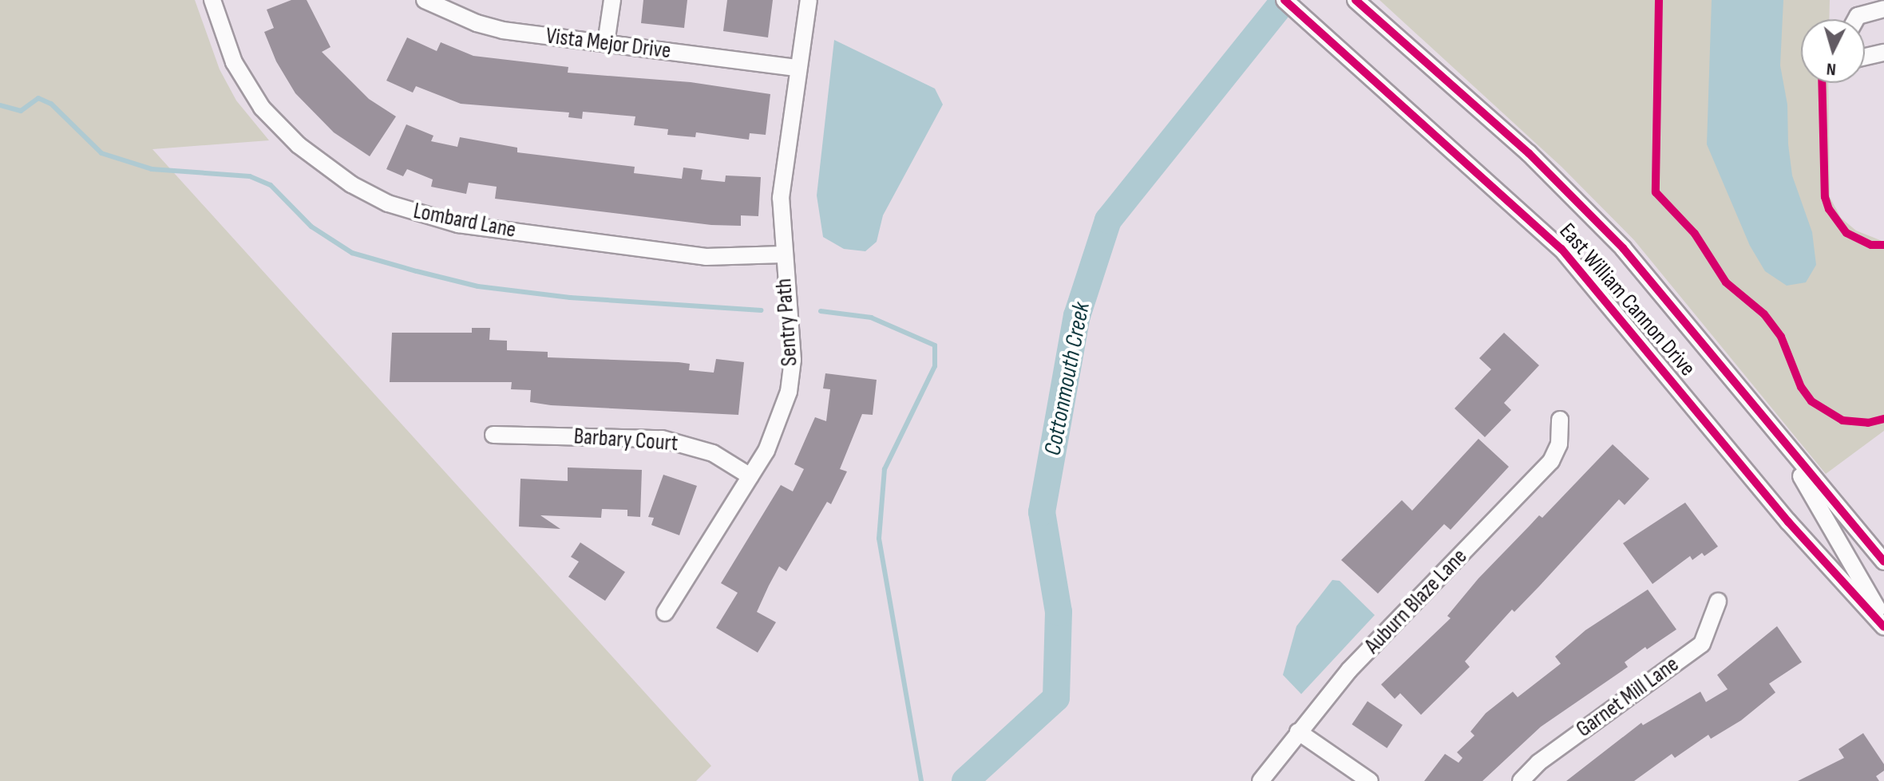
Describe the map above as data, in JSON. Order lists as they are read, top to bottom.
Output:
{
  "streets": {
    "street": [
      "Vista Mejor Drive",
      "Lombard Lane",
      "East William Cannon Drive",
      "Sentry Path",
      "Barbary Court",
      "Auburn Blaze Lane",
      "Garnet Mill Lane"
    ]
  },
  "crossings": [
    ["Vista Mejor Drive", "Sentry Path"],
    ["Lombard Lane", "Sentry Path"],
    ["Sentry Path", "Barbary Court"]
  ],
  "water": ["Cottonmouth Creek"],
  "north": "bottom"
}
